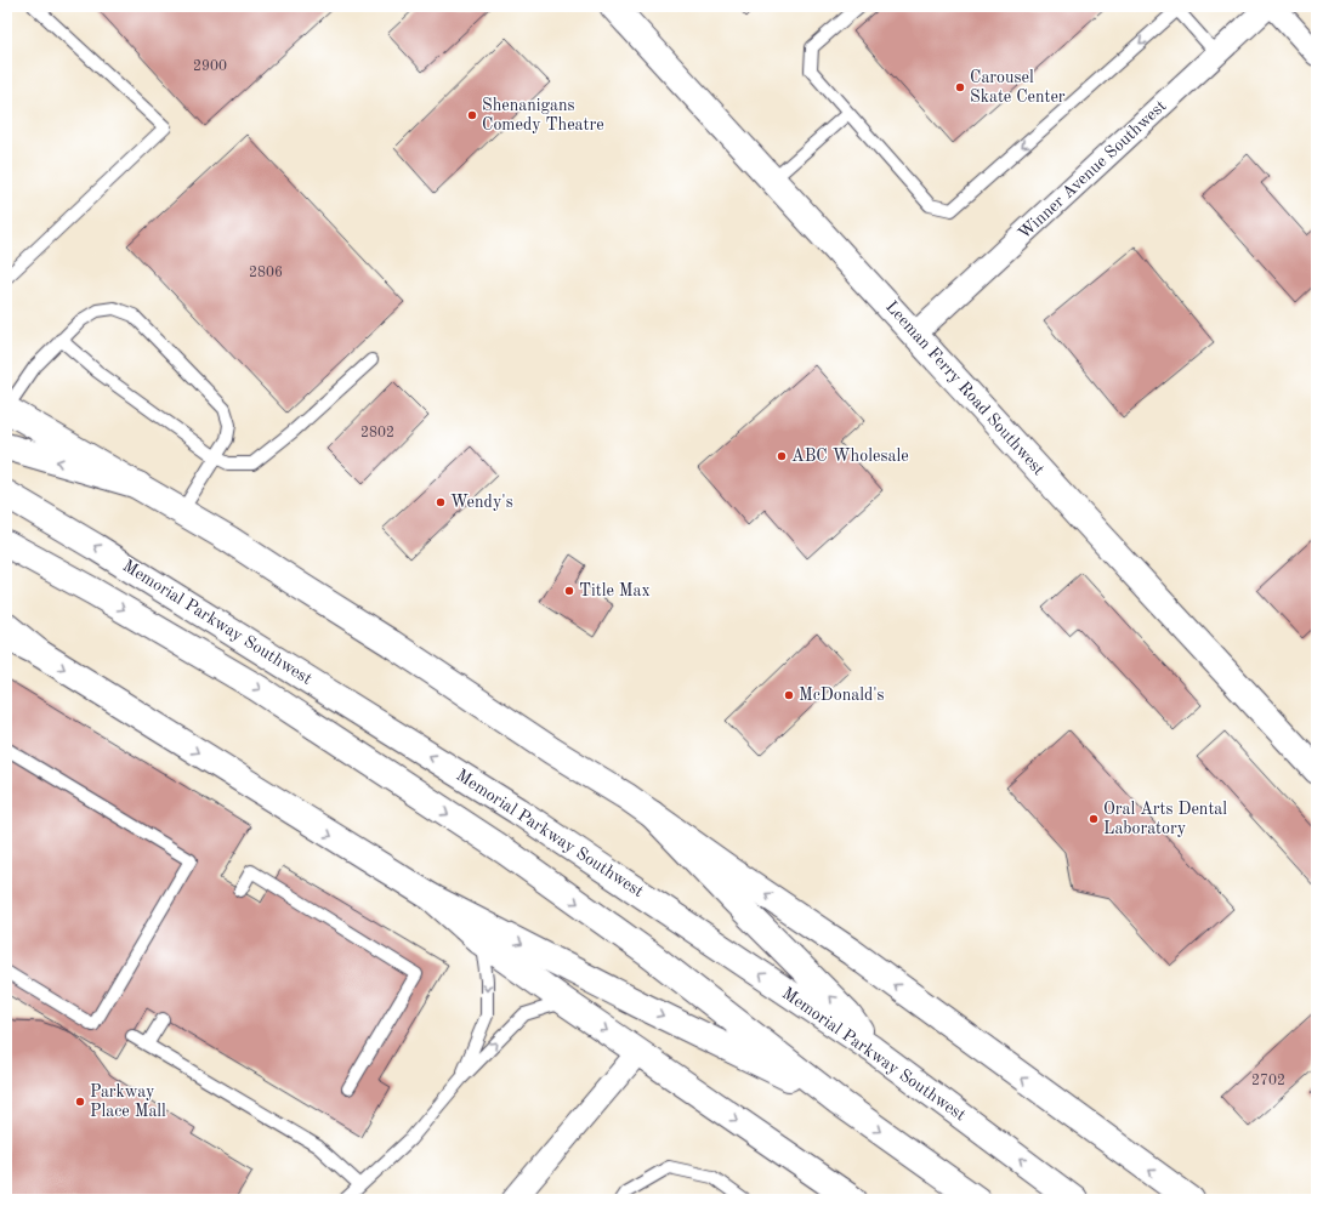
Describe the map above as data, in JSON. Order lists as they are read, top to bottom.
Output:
{
  "streets": {
    "main road": ["Leeman Ferry Road Southwest", "Memorial Parkway Southwest"],
    "street": ["Winner Avenue Southwest"]
  },
  "crossings": [
    ["Winner Avenue Southwest", "Leeman Ferry Road Southwest"]
  ],
  "places": [
    "Carousel Skate Center",
    "Shenanigans Comedy Theatre",
    "ABC Wholesale",
    "Wendy's",
    "Title Max",
    "McDonald's",
    "Oral Arts Dental Laboratory",
    "Parkway Place Mall"
  ],
  "house_numbers": [
    "2900",
    "2806",
    "2802",
    "2702"
  ]
}
